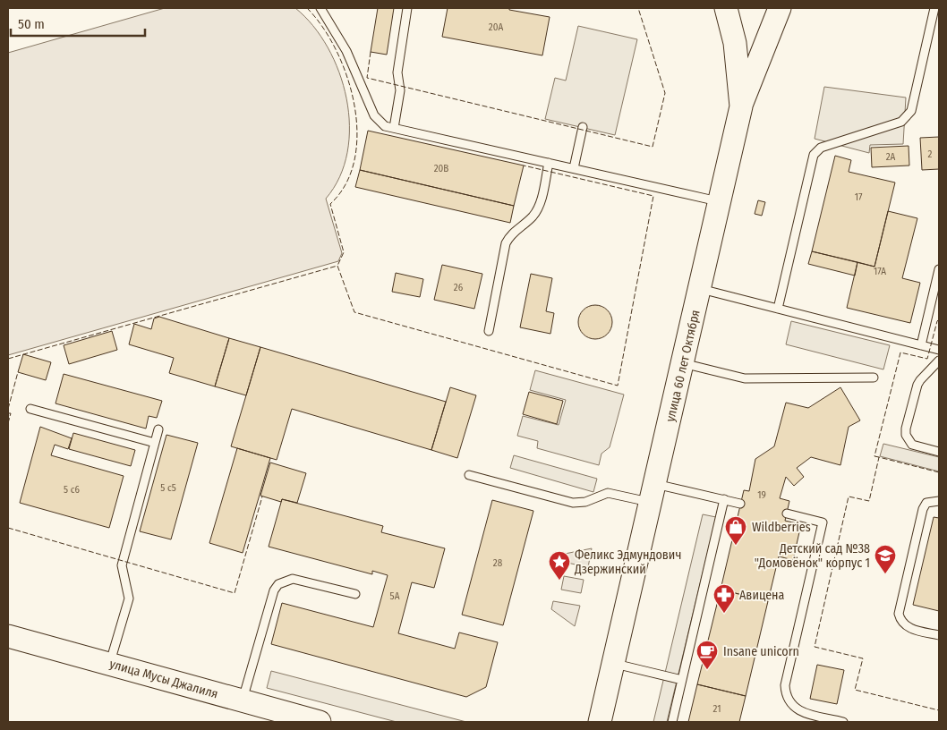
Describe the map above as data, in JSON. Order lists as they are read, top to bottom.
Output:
{
  "streets": {
    "main road": ["улица 60 лет Октября", "улица Мусы Джалиля"]
  },
  "places": {
    "shop": ["Wildberries"],
    "school or university": ["Детский сад №38 \"Домовёнок\" корпус 1"],
    "place": ["Феликс Эдмундович Дзержинский"],
    "pharmacy": ["Авицена"],
    "cafe": ["Insane unicorn"]
  },
  "house_numbers": [
    "20А",
    "2",
    "2А",
    "20В",
    "17",
    "17А",
    "26",
    "5 с5",
    "5 с6",
    "19",
    "28",
    "5А",
    "21"
  ],
  "scale_bar": "50 m"
}
